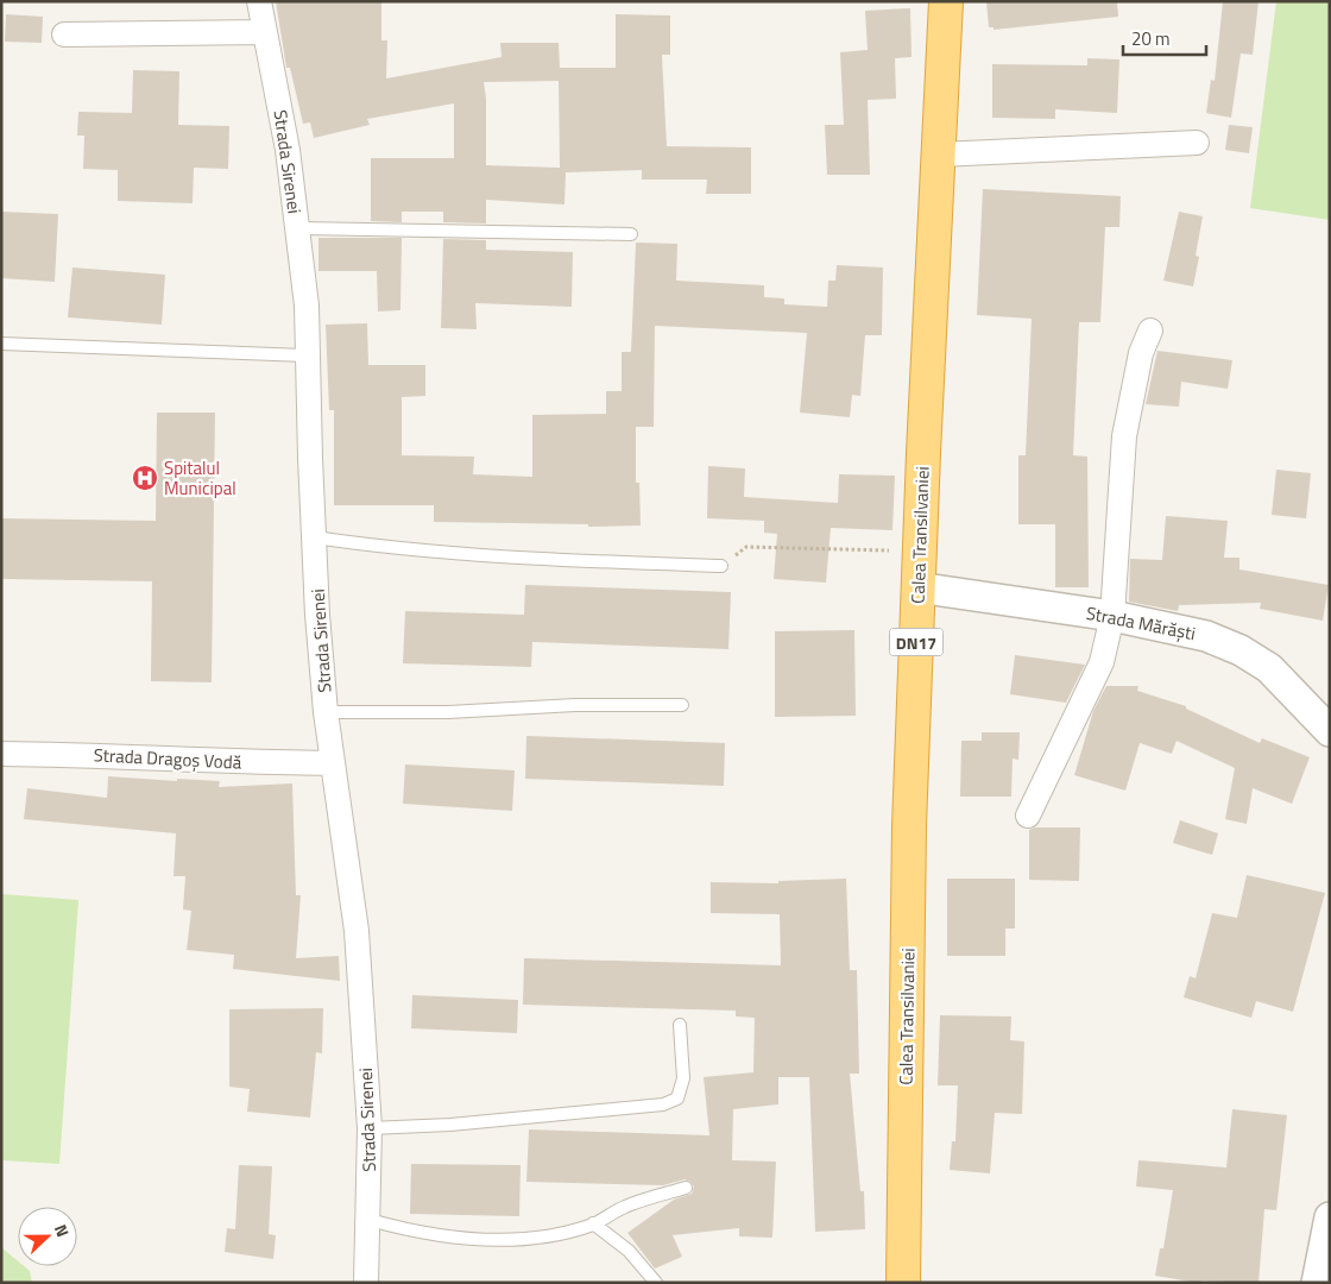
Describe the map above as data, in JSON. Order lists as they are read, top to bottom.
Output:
{
  "streets": {
    "highway": ["Calea Transilvaniei", "DN17"],
    "street": ["Strada Sirenei", "Strada Mărăști", "Strada Dragoș Vodă"]
  },
  "crossings": [
    ["Strada Sirenei", "Strada Dragoș Vodă"],
    ["Calea Transilvaniei", "Strada Mărăști"]
  ],
  "places": {
    "hospital": ["Spitalul Municipal"]
  },
  "scale_bar": "20 m",
  "north": "right"
}
